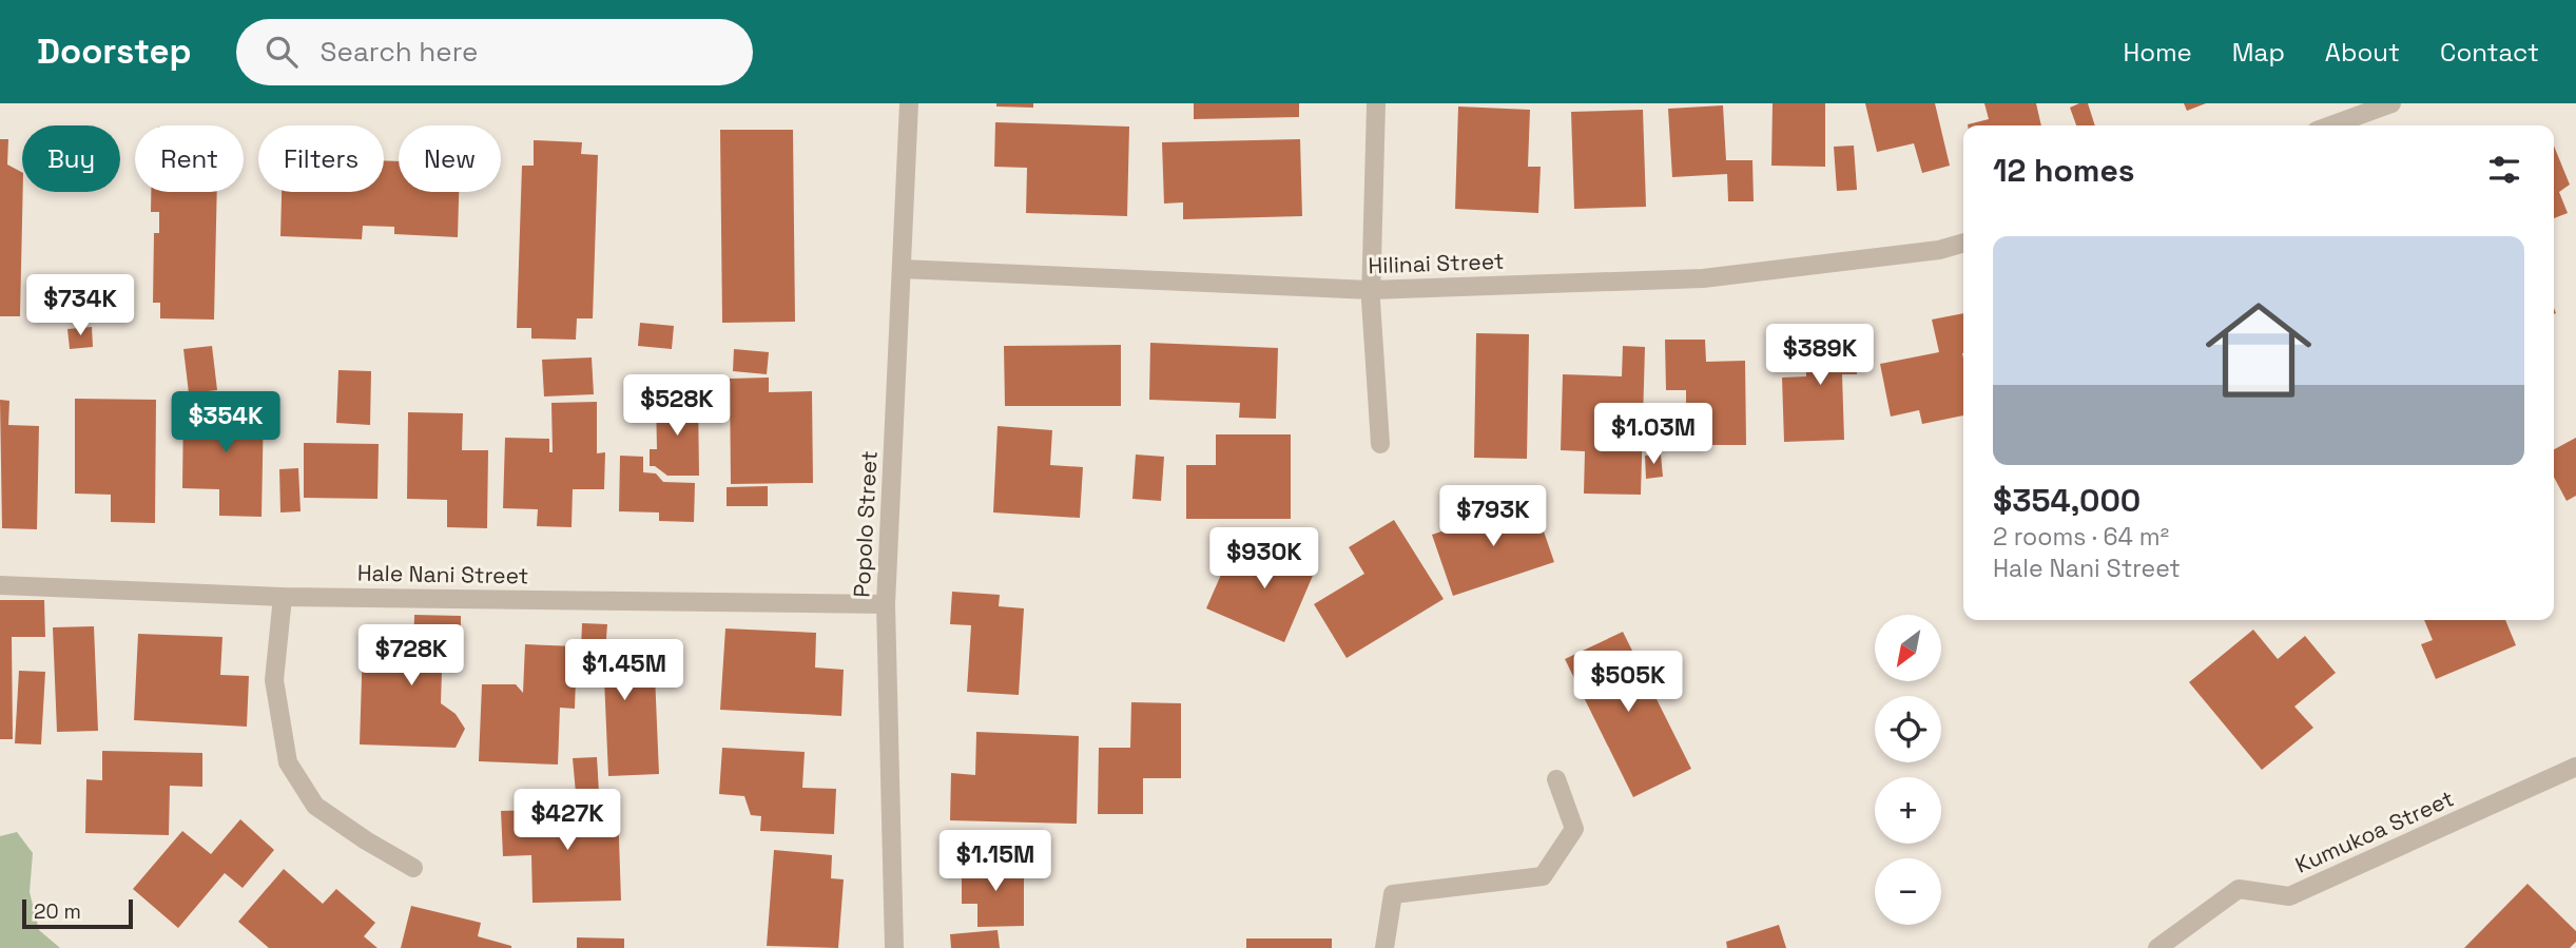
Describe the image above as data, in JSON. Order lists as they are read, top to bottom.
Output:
{
  "streets": {
    "street": [
      "Hilinai Street",
      "Popolo Street",
      "Hale Nani Street",
      "Kumukoa Street"
    ]
  },
  "crossings": [
    ["Hilinai Street", "Popolo Street"],
    ["Popolo Street", "Hale Nani Street"]
  ],
  "scale_bar": "20 m",
  "north": "bottom left",
  "page": {
    "header": "Doorstep",
    "search": "Search here",
    "nav": [
      "Home",
      "Map",
      "About",
      "Contact"
    ],
    "chip": [
      "Buy",
      "Rent",
      "Filters",
      "New"
    ],
    "heading": "12 homes",
    "list": [
      {
        "name": "$354,000",
        "note": "2 rooms · 64 m² · Hale Nani Street"
      }
    ],
    "price": [
      "$734K",
      "$389K",
      "$528K",
      "$354K",
      "$1.03M",
      "$793K",
      "$930K",
      "$728K",
      "$1.45M",
      "$505K",
      "$427K",
      "$1.15M"
    ],
    "map_buttons": ["+", "−"],
    "scale": "20 m"
  }
}
